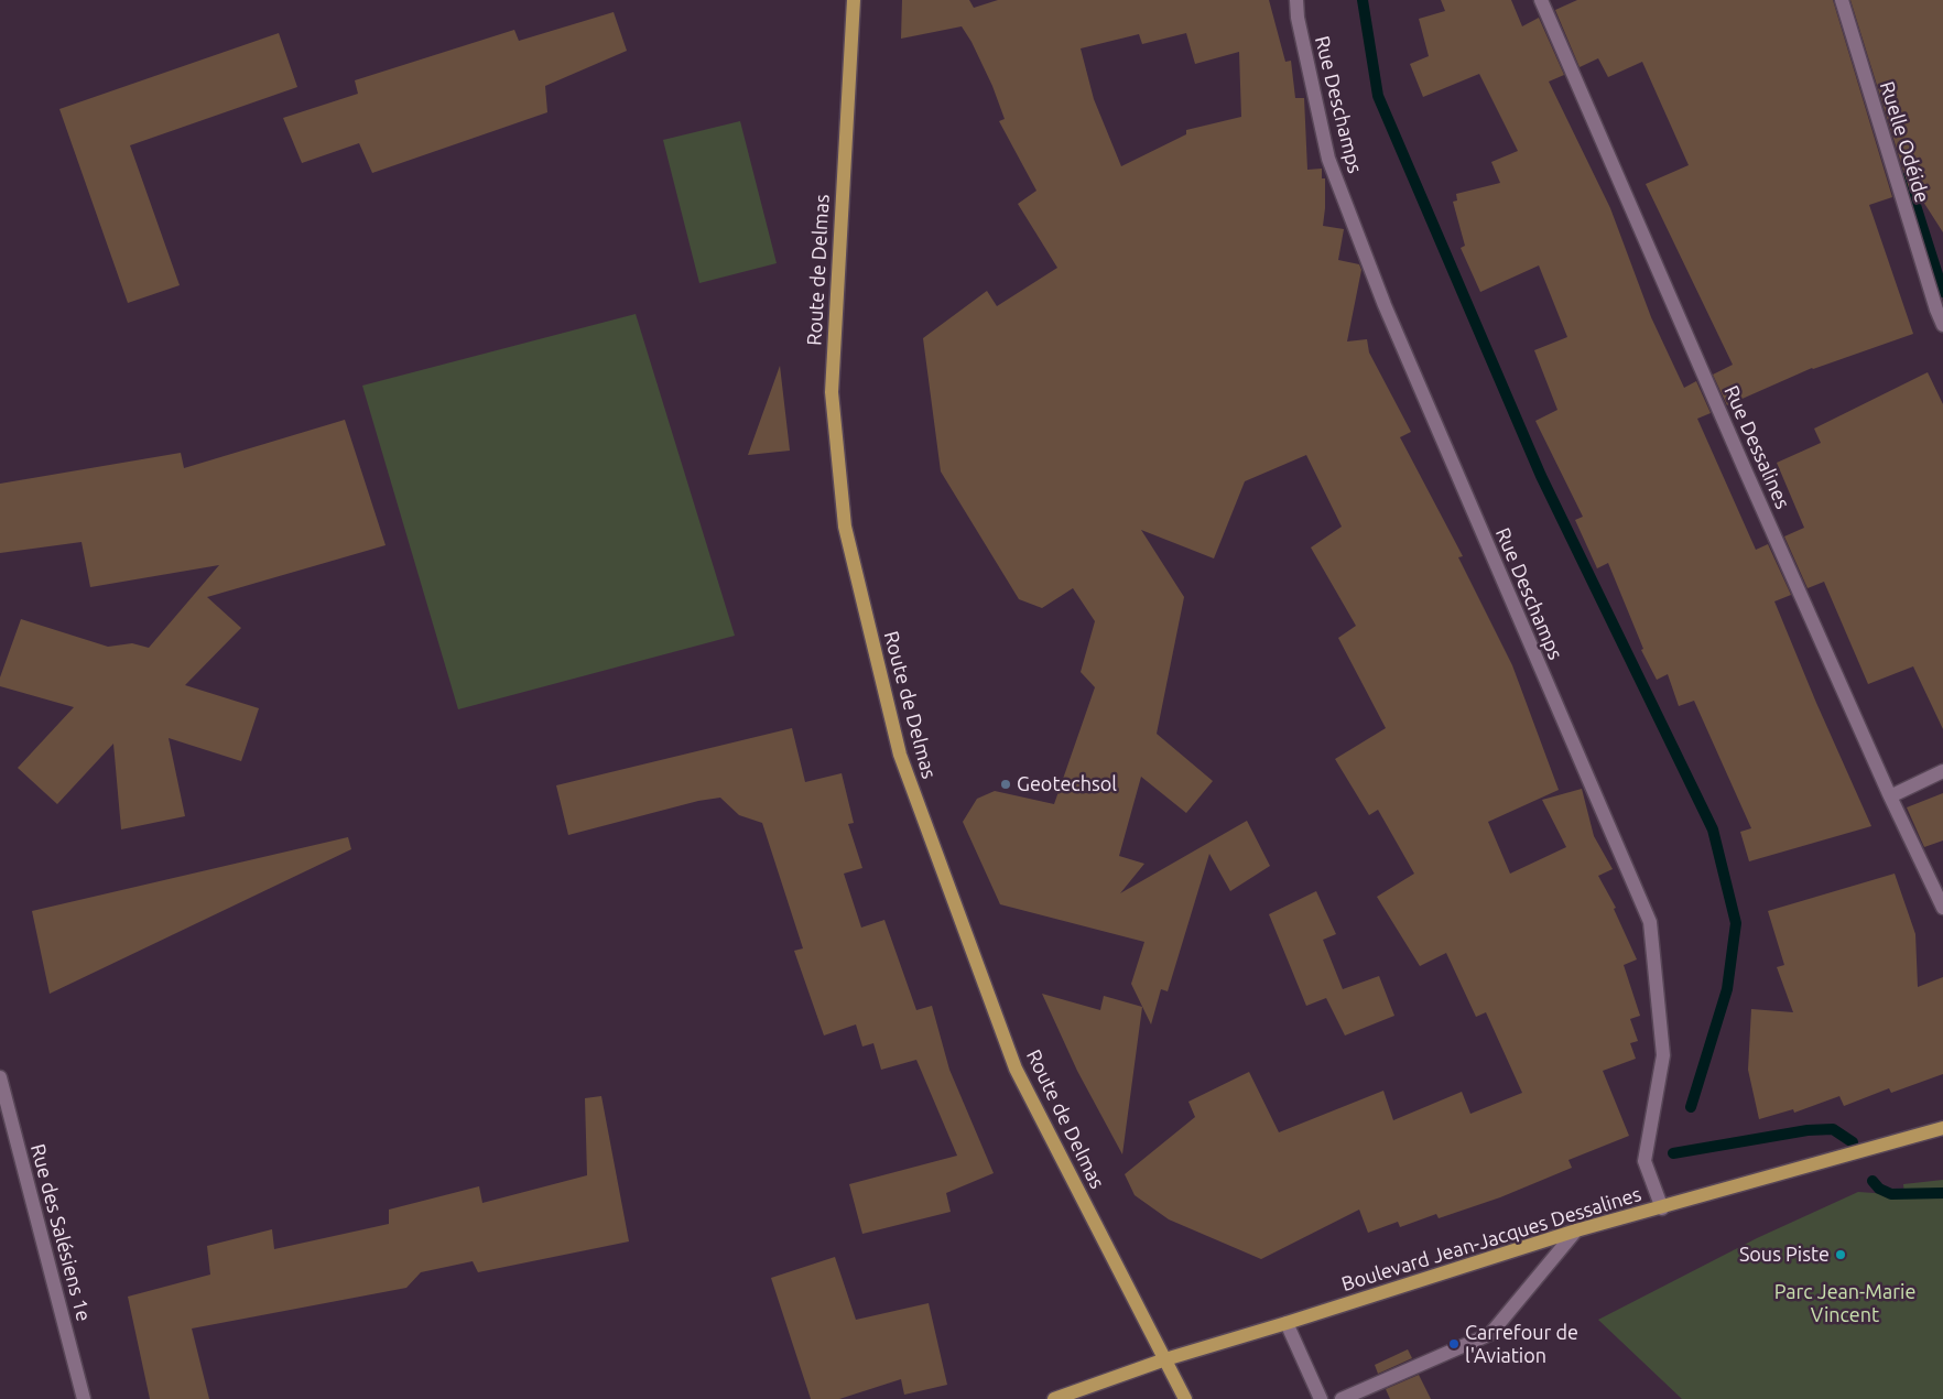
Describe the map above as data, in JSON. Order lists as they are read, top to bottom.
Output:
{
  "streets": {
    "main road": ["Route de Delmas", "Boulevard Jean-Jacques Dessalines"],
    "street": [
      "Rue Deschamps",
      "Ruelle Odéide",
      "Rue Dessalines",
      "Rue des Salésiens 1e"
    ]
  },
  "crossings": [
    ["Rue Deschamps", "Boulevard Jean-Jacques Dessalines"],
    ["Route de Delmas", "Boulevard Jean-Jacques Dessalines"]
  ],
  "parks": ["Parc Jean-Marie Vincent"],
  "places": ["Geotechsol", "Sous Piste", "Carrefour de l'Aviation"]
}
